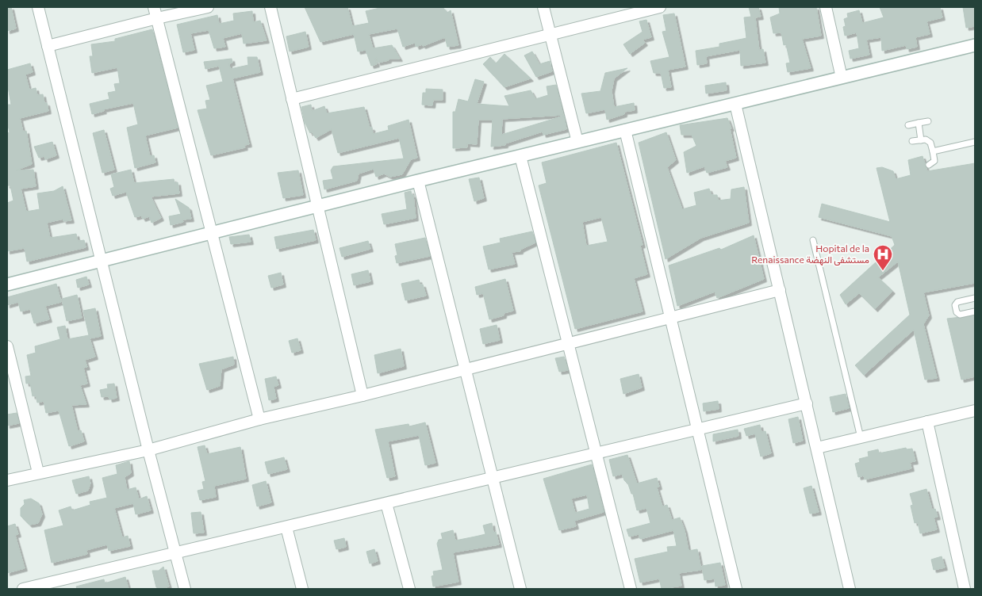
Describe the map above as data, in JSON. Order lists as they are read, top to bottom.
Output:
{
  "places": {
    "hospital": ["Hopital de la Renaissance مستشفى النهضة"]
  }
}
